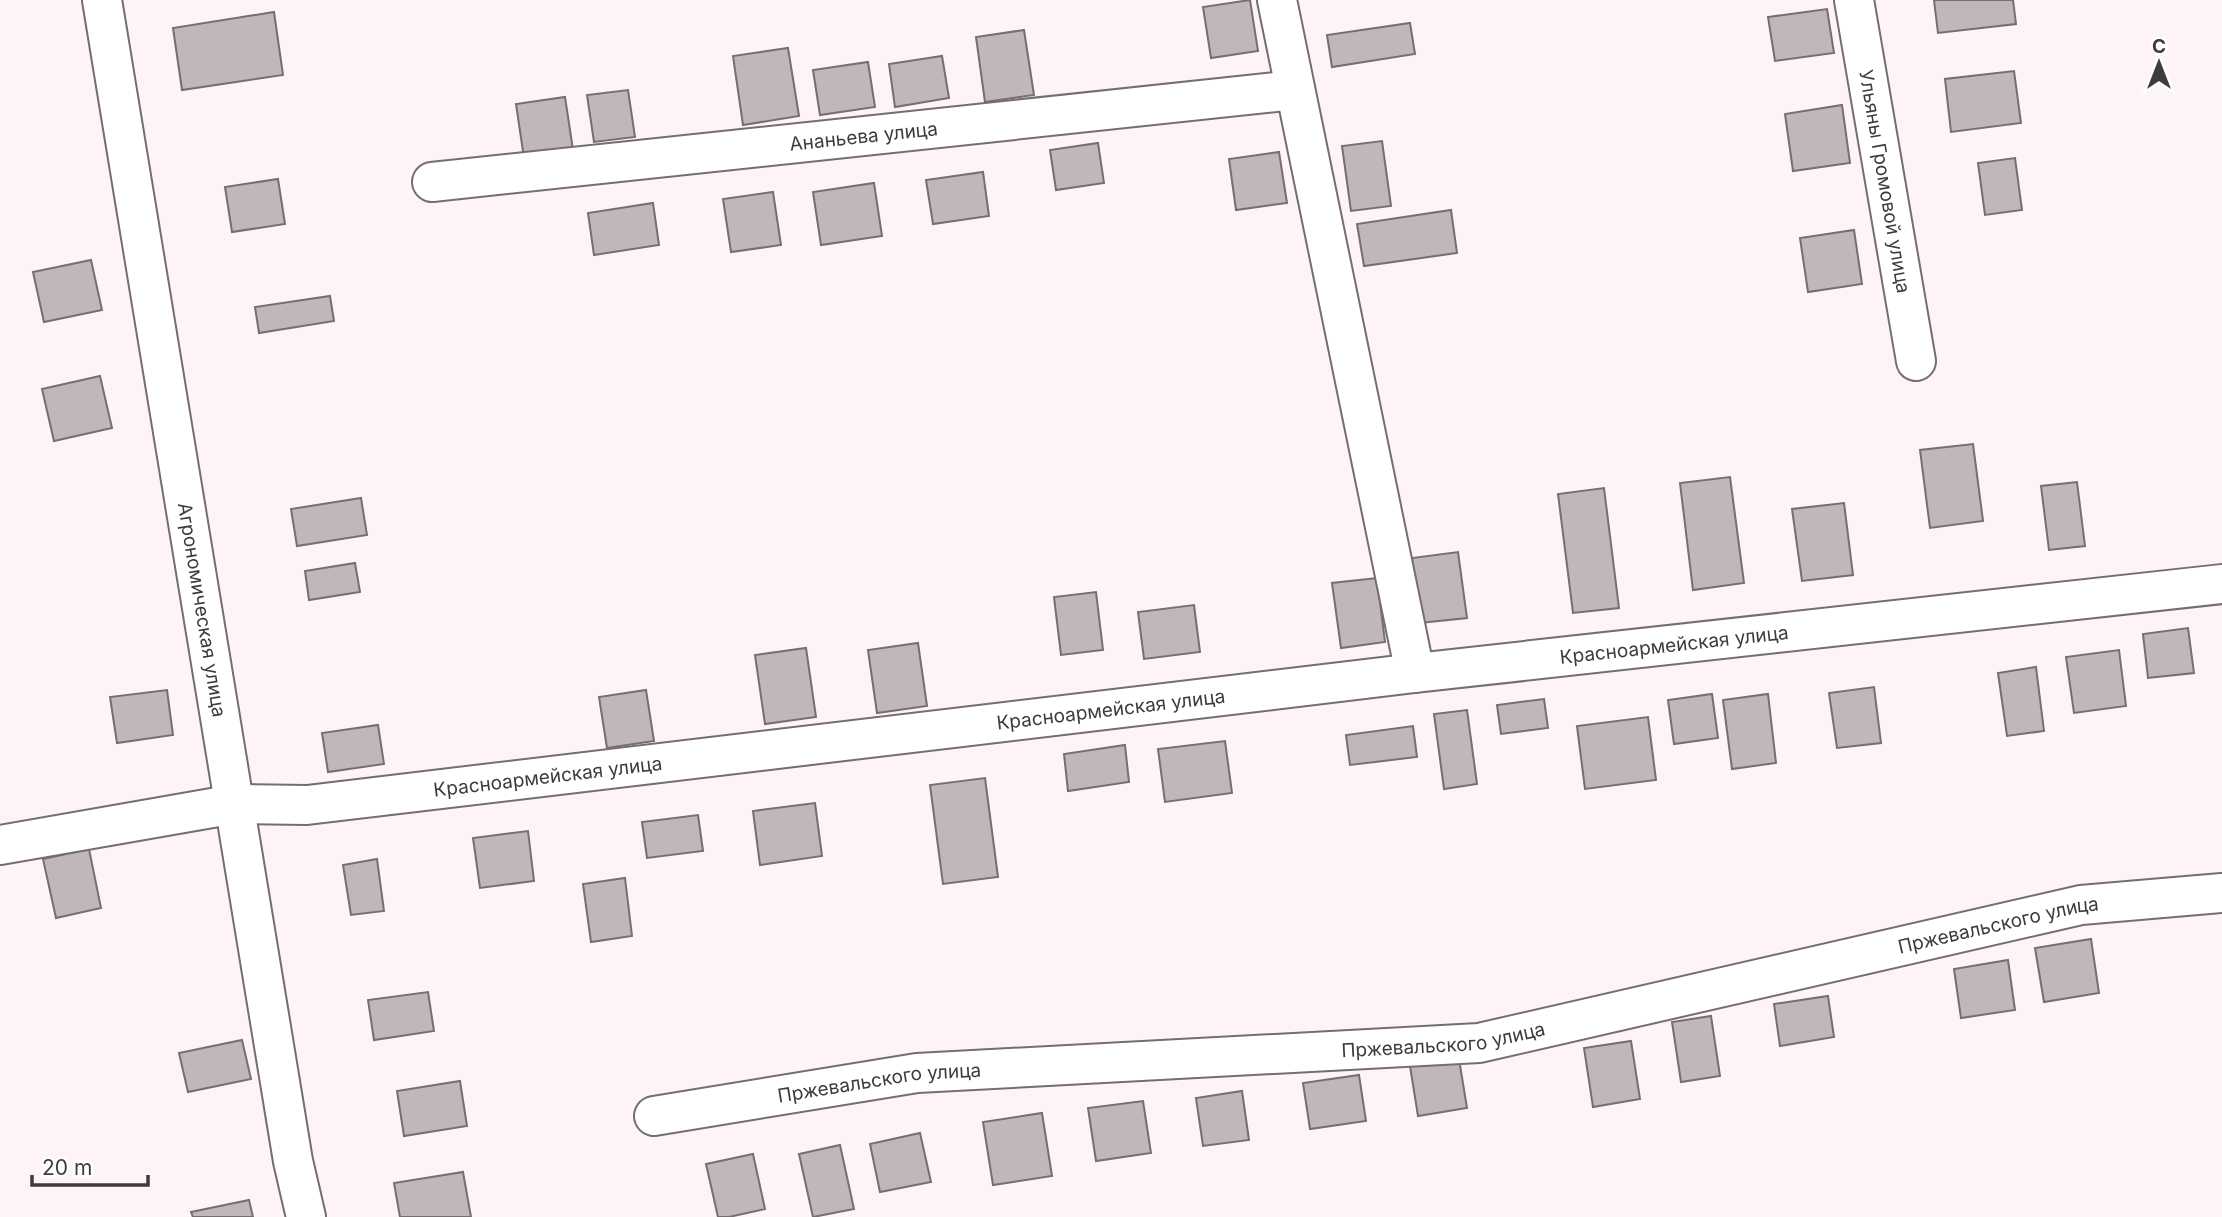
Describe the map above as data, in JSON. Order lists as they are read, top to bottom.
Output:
{
  "streets": {
    "street": [
      "Ананьева улица",
      "Ульяны Громовой улица",
      "Агрономическая улица",
      "Красноармейская улица",
      "Пржевальского улица"
    ]
  },
  "crossings": [
    ["Агрономическая улица", "Красноармейская улица"]
  ],
  "scale_bar": "20 m",
  "north": "top"
}
